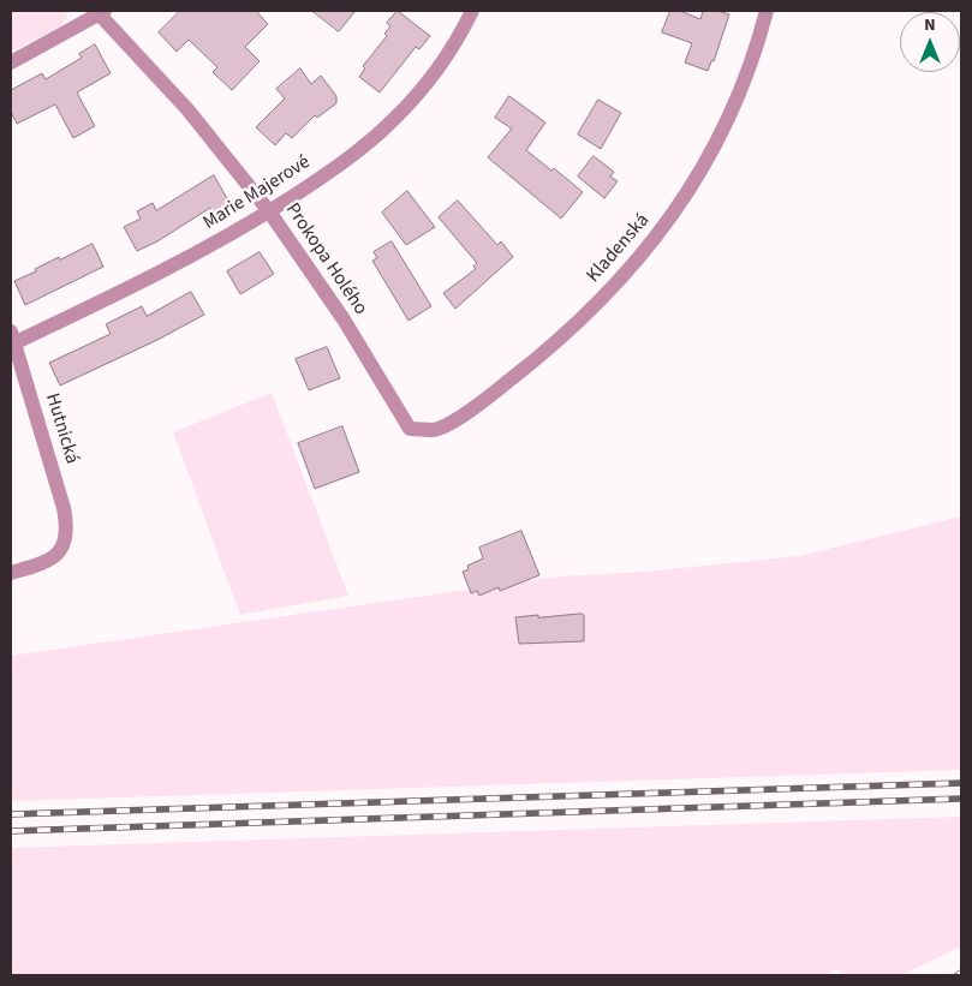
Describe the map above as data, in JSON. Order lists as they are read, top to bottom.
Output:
{
  "streets": {
    "street": [
      "Marie Majerové",
      "Kladenská",
      "Prokopa Holého",
      "Hutnická"
    ]
  },
  "crossings": [
    ["Marie Majerové", "Prokopa Holého"],
    ["Marie Majerové", "Hutnická"],
    ["Kladenská", "Prokopa Holého"]
  ],
  "north": "top"
}
